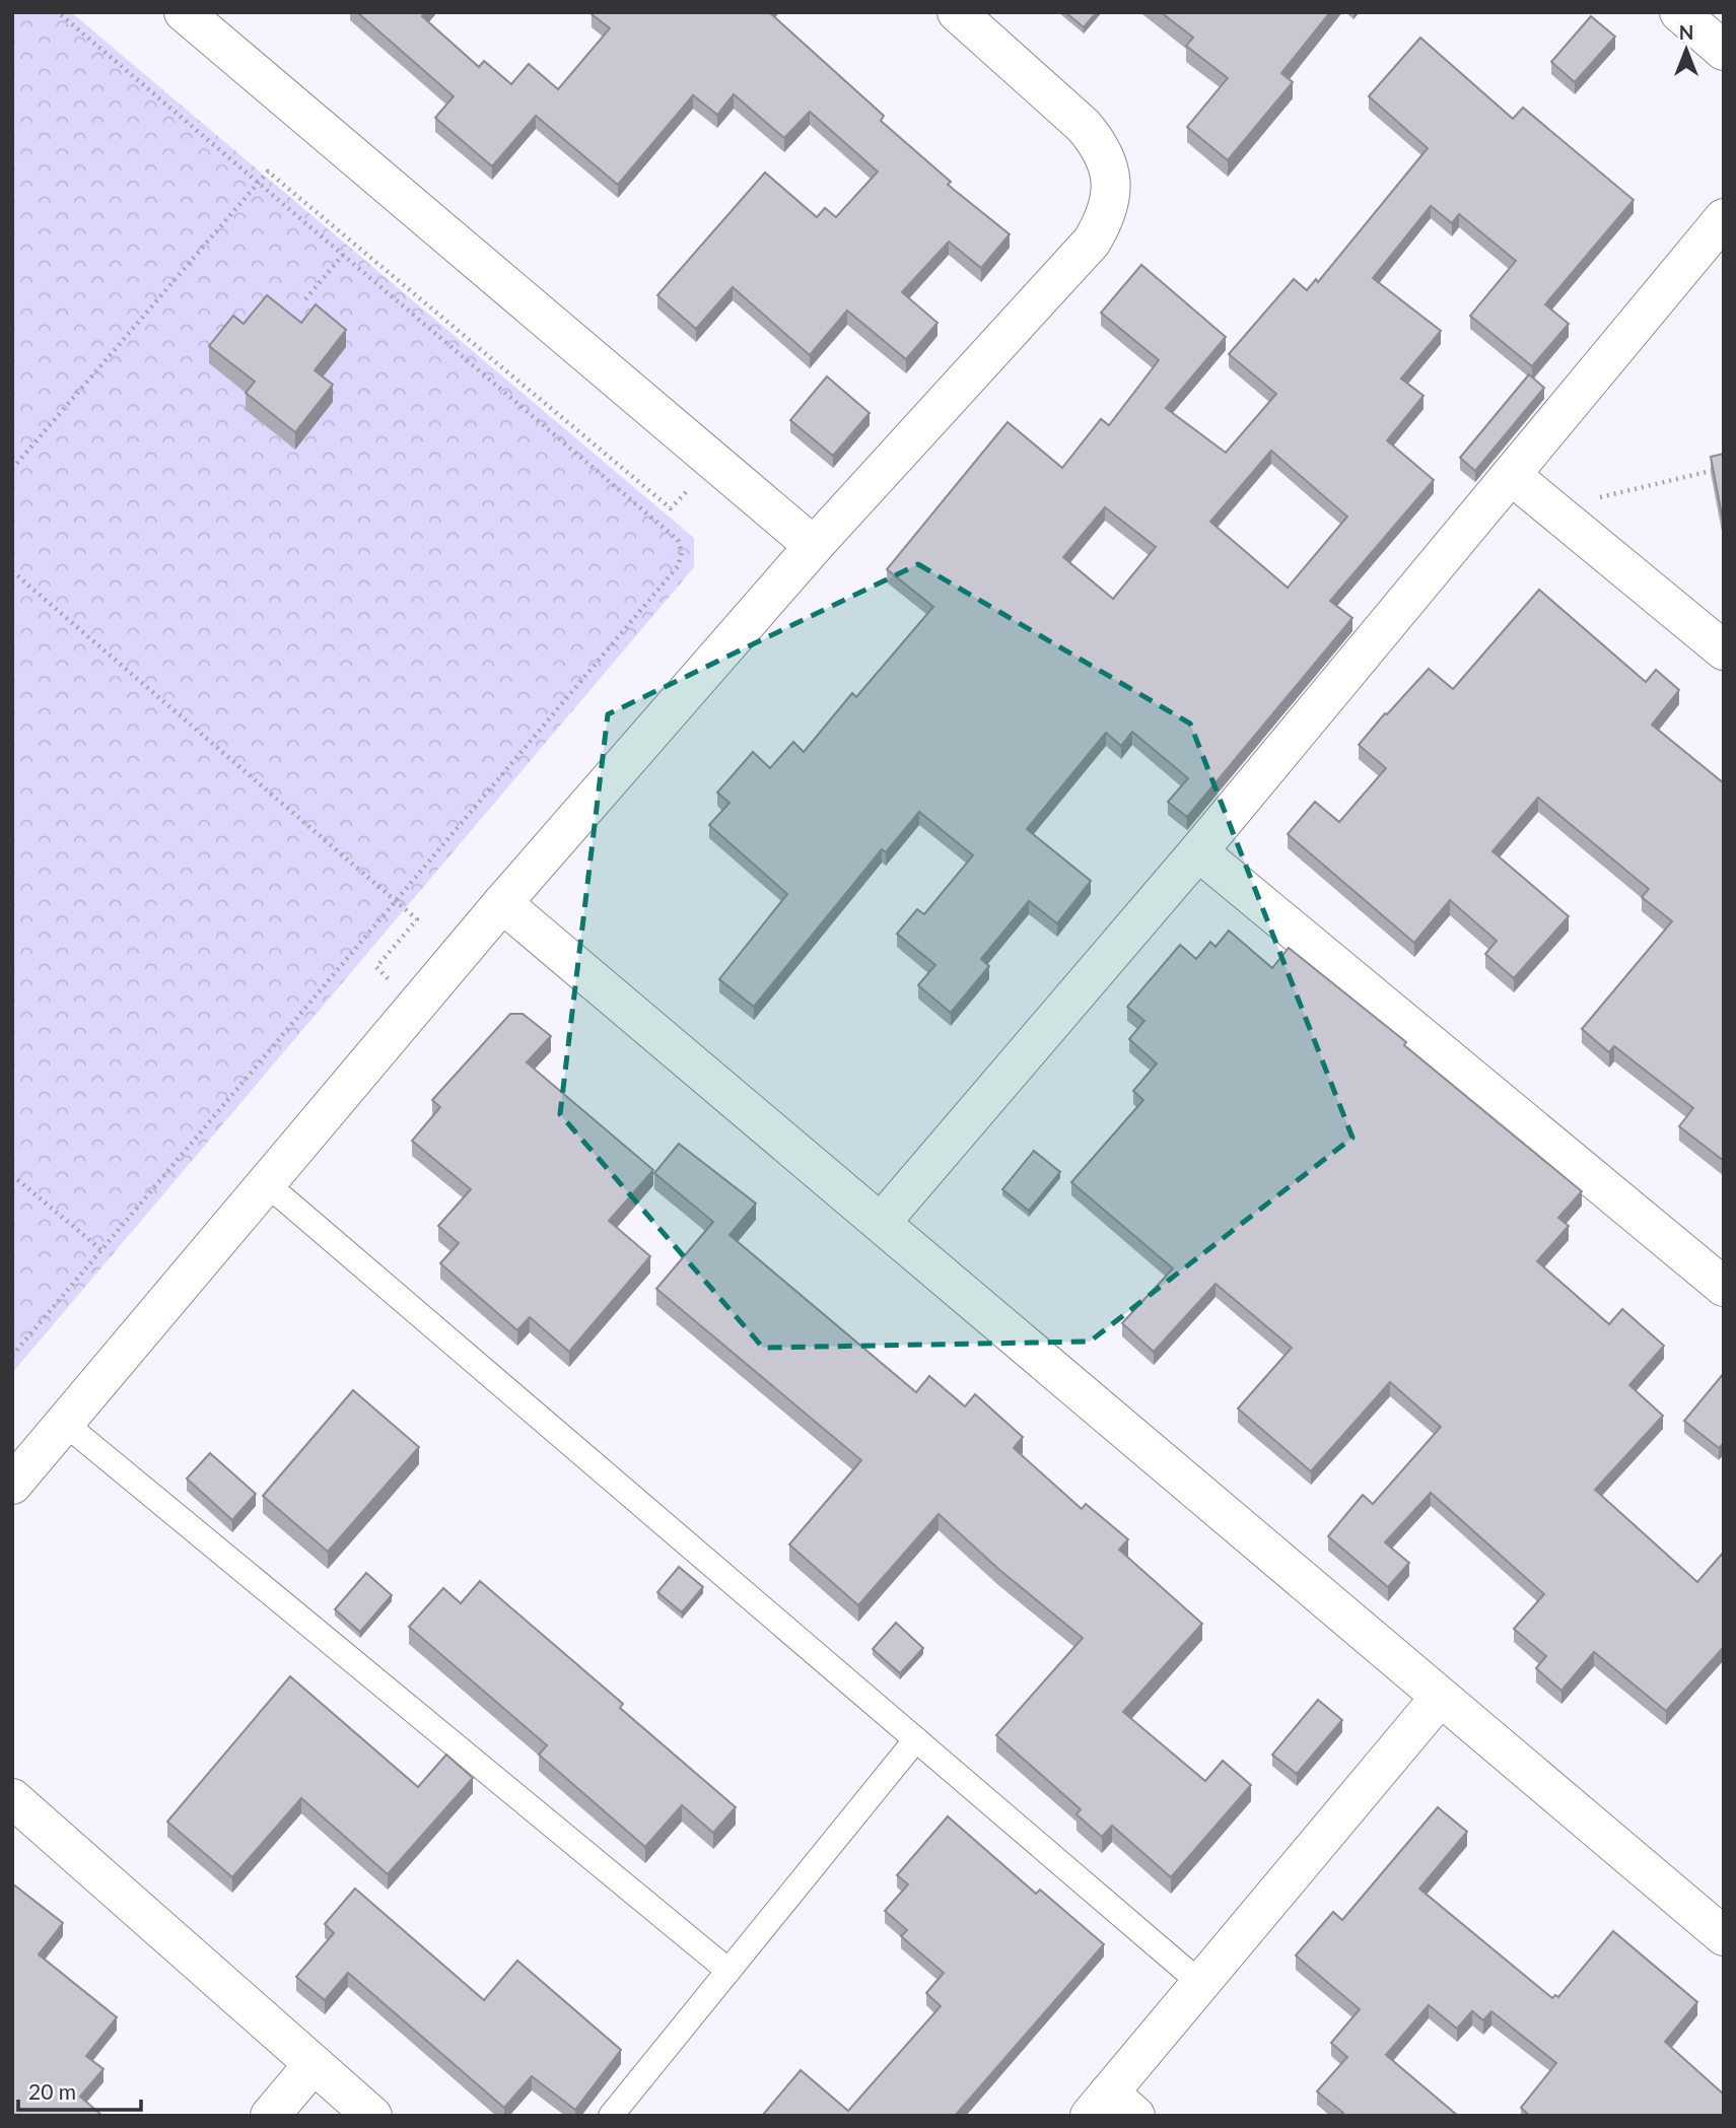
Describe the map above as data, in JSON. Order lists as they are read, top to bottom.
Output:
{
  "scale_bar": "20 m",
  "north": "top"
}
